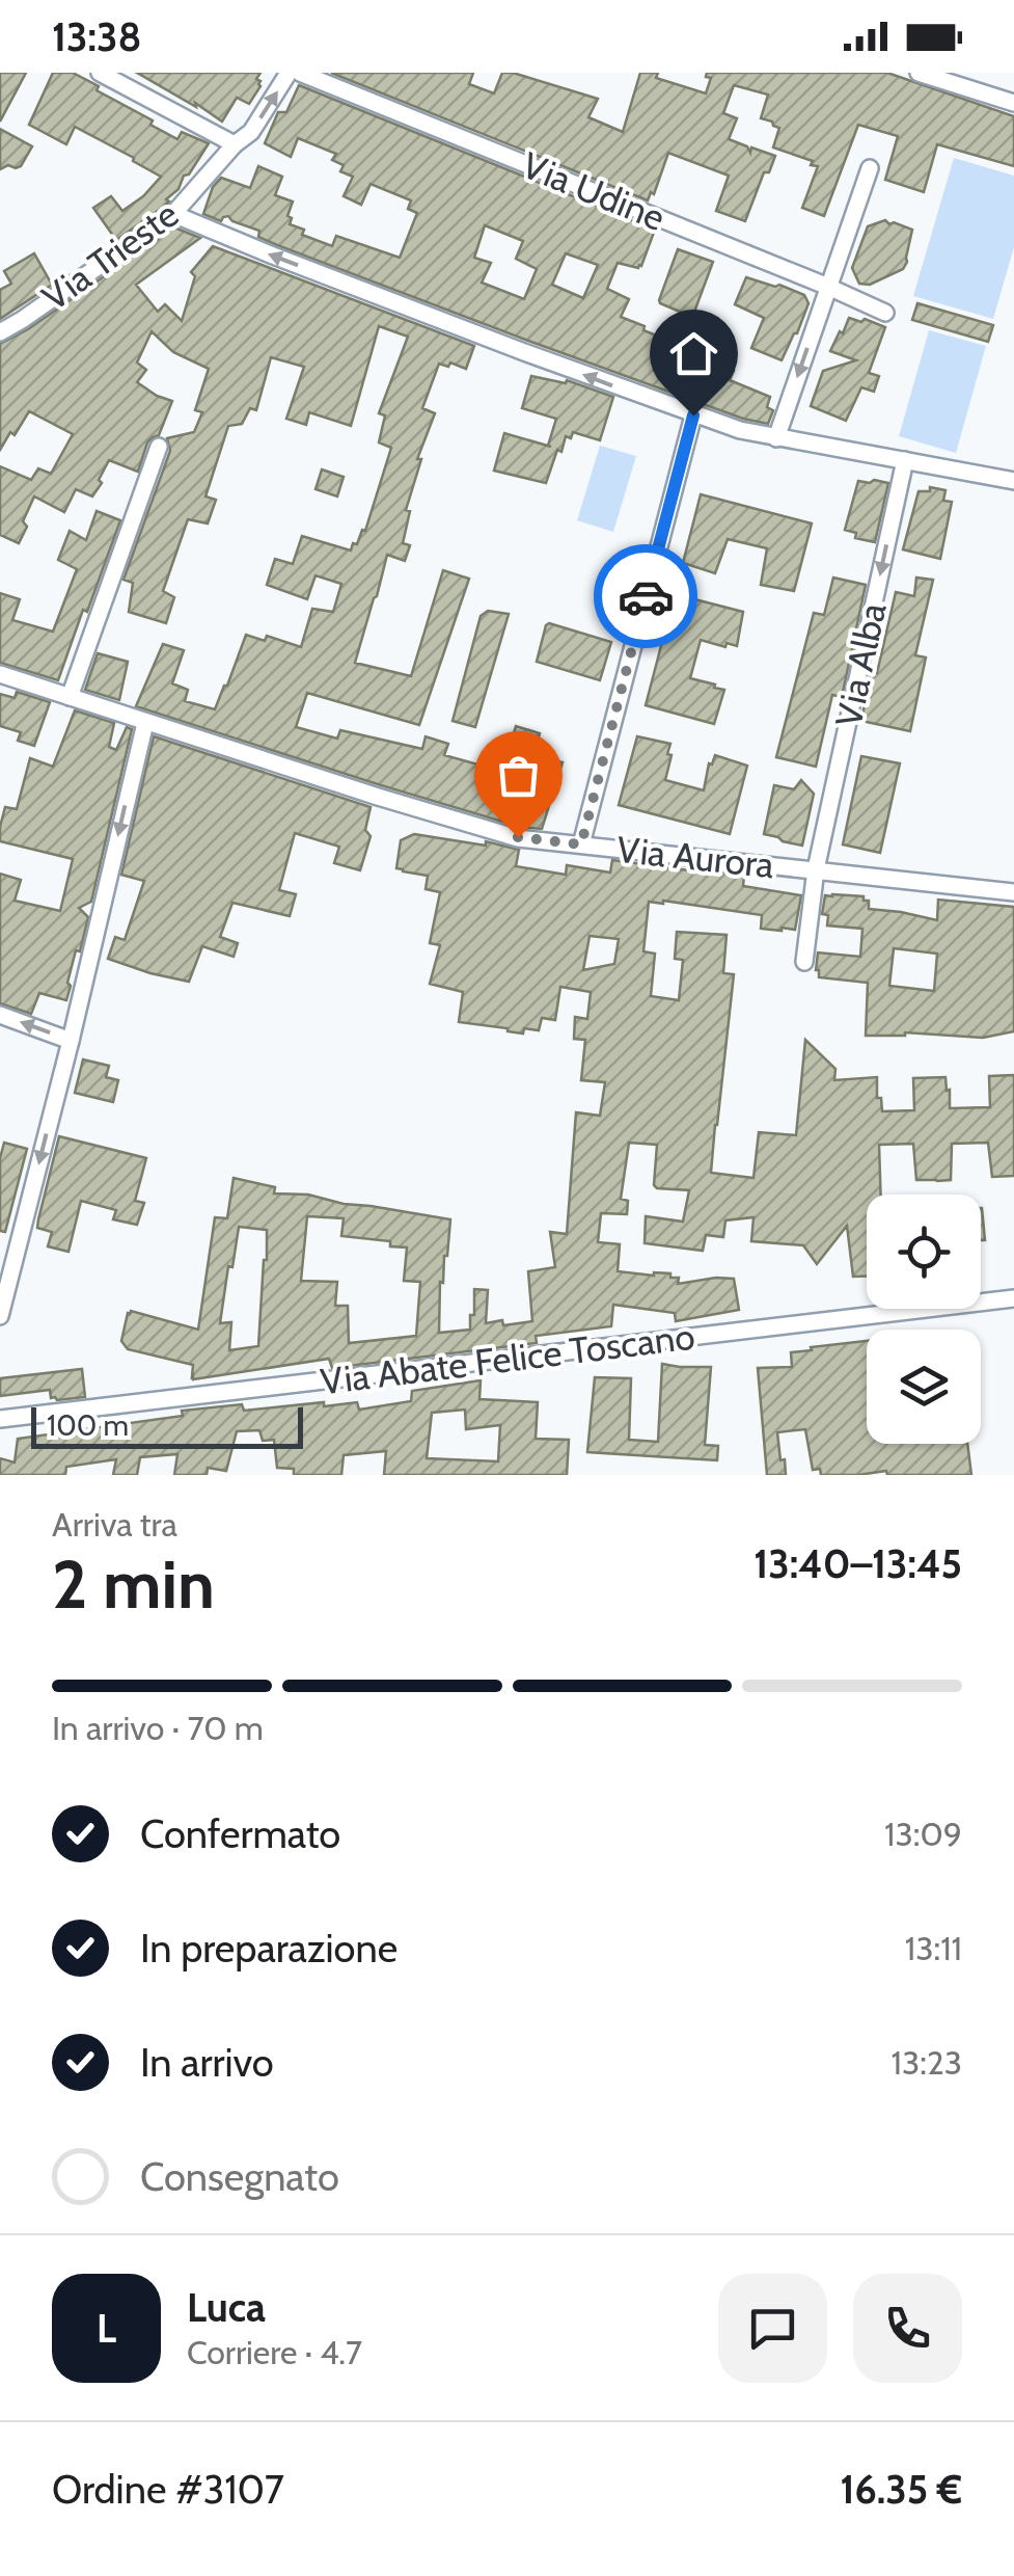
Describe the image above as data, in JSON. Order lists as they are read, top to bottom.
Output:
{
  "streets": {
    "street": [
      "Via Udine",
      "Via Trieste",
      "Via Alba",
      "Via Aurora",
      "Via Abate Felice Toscano"
    ]
  },
  "crossings": [
    ["Via Alba", "Via Aurora"]
  ],
  "one_way": ["Via Alba"],
  "scale_bar": "100 m",
  "page": {
    "status": "13:38",
    "scale": "100 m",
    "heading": ["2 min", "Arriva tra", "13:40–13:45"],
    "panel": [
      "Luca",
      "Corriere · 4.7",
      "Ordine #3107",
      "16.35 €"
    ],
    "bar": "In arrivo · 70 m",
    "list": [
      ["Confermato", "13:09"],
      ["In preparazione", "13:11"],
      ["In arrivo", "13:23"],
      "Consegnato"
    ],
    "round": "L"
  }
}
